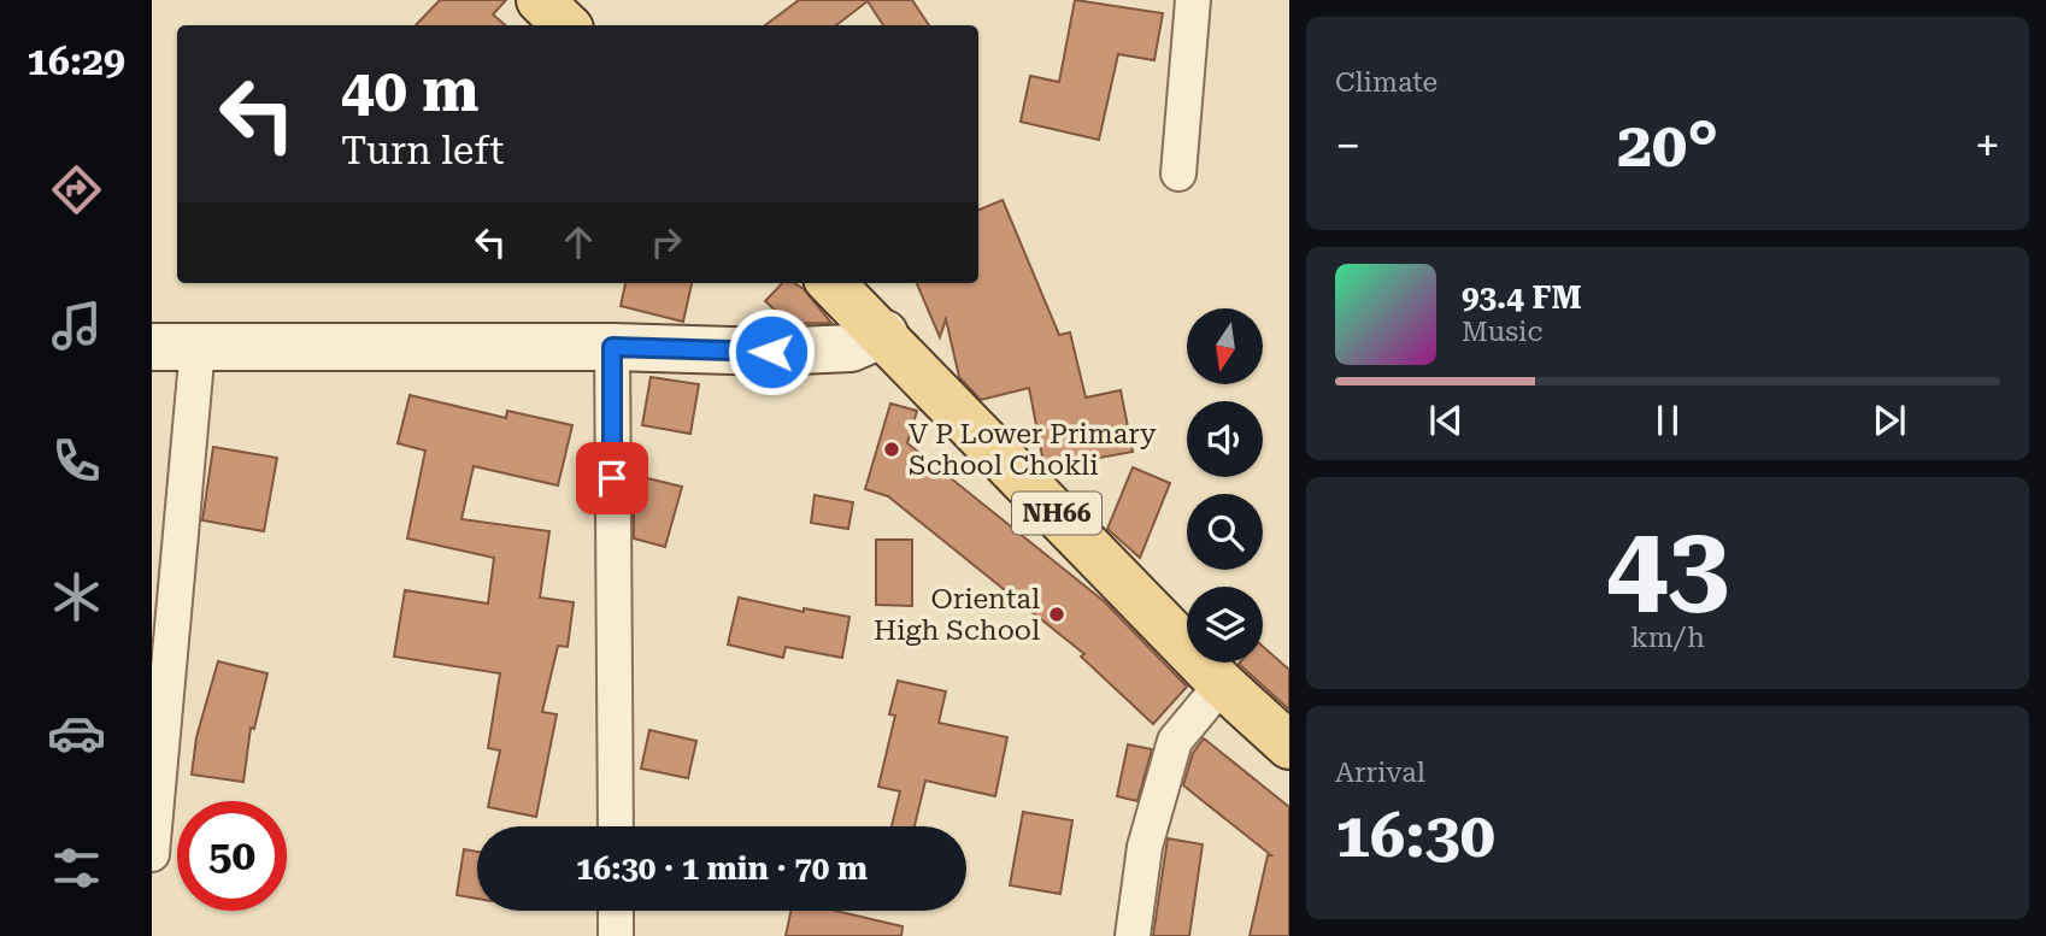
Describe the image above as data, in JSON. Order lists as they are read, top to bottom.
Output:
{
  "streets": {
    "main road": ["NH66"]
  },
  "places": ["V P Lower Primary School Chokli", "Oriental High School"],
  "north": "bottom",
  "page": {
    "tabs": "16:29",
    "tile": [
      "Climate",
      ["43", "km/h"],
      ["Arrival", "16:30"]
    ],
    "turn": ["40 m", "Turn left"],
    "heat": ["−", "20°", "+"],
    "song": ["93.4 FM", "Music"],
    "limit": "50",
    "trip": "16:30 · 1 min · 70 m"
  }
}
